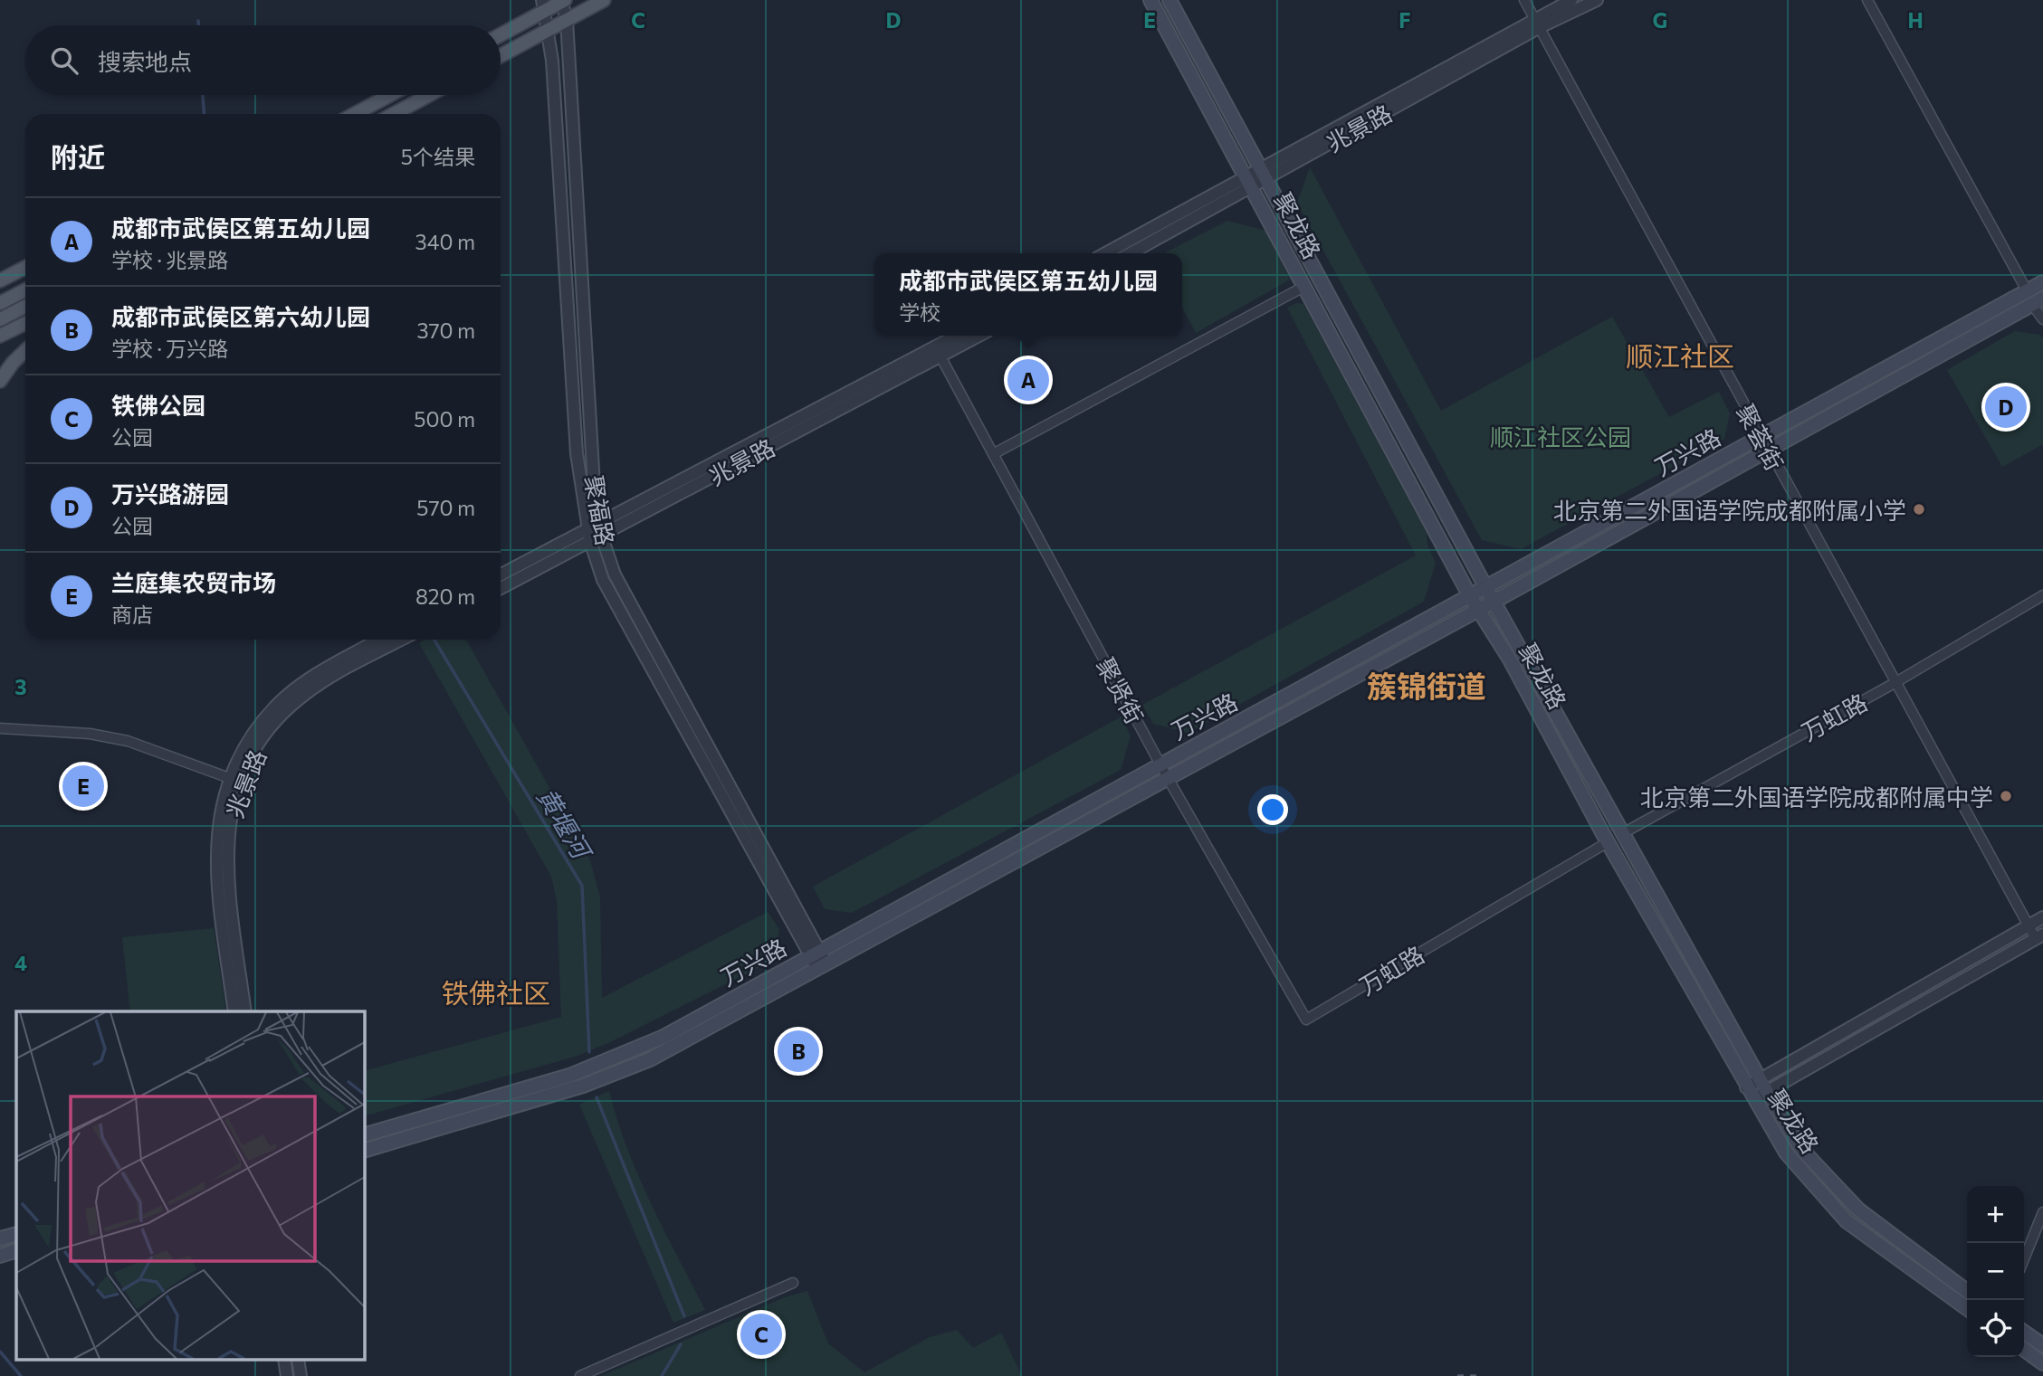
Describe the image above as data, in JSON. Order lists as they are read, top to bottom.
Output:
{
  "streets": {
    "main road": ["聚龙路", "万兴路"],
    "street": [
      "兆景路",
      "聚荟街",
      "聚福路",
      "聚贤街",
      "万虹路"
    ]
  },
  "crossings": [
    ["兆景路", "聚龙路"],
    ["兆景路", "聚荟街"],
    ["兆景路", "聚福路"],
    ["兆景路", "聚贤街"],
    ["聚龙路", "万兴路"],
    ["聚龙路", "万虹路"],
    ["聚荟街", "万兴路"],
    ["聚荟街", "万虹路"],
    ["万兴路", "聚福路"],
    ["万兴路", "聚贤街"],
    ["聚贤街", "万虹路"]
  ],
  "districts": ["顺江社区", "簇锦街道", "铁佛社区"],
  "water": ["黄堰河"],
  "parks": ["顺江社区公园"],
  "places": ["北京第二外国语学院成都附属小学", "北京第二外国语学院成都附属中学"],
  "page": {
    "search": "搜索地点",
    "heading": ["附近", "5个结果"],
    "list": [
      {
        "mark": "A",
        "name": "成都市武侯区第五幼儿园",
        "note": "学校 · 兆景路",
        "value": "340 m"
      },
      {
        "mark": "B",
        "name": "成都市武侯区第六幼儿园",
        "note": "学校 · 万兴路",
        "value": "370 m"
      },
      {
        "mark": "C",
        "name": "铁佛公园",
        "note": "公园",
        "value": "500 m"
      },
      {
        "mark": "D",
        "name": "万兴路游园",
        "note": "公园",
        "value": "570 m"
      },
      {
        "mark": "E",
        "name": "兰庭集农贸市场",
        "note": "商店",
        "value": "820 m"
      }
    ],
    "popup": ["成都市武侯区第五幼儿园", "学校"],
    "pins": [
      "A",
      "D",
      "E",
      "B",
      "C"
    ],
    "map_buttons": ["+", "−"]
  },
  "grid": {
    "columns": [
      "C",
      "D",
      "E",
      "F",
      "G",
      "H"
    ],
    "rows": ["3", "4"]
  }
}
